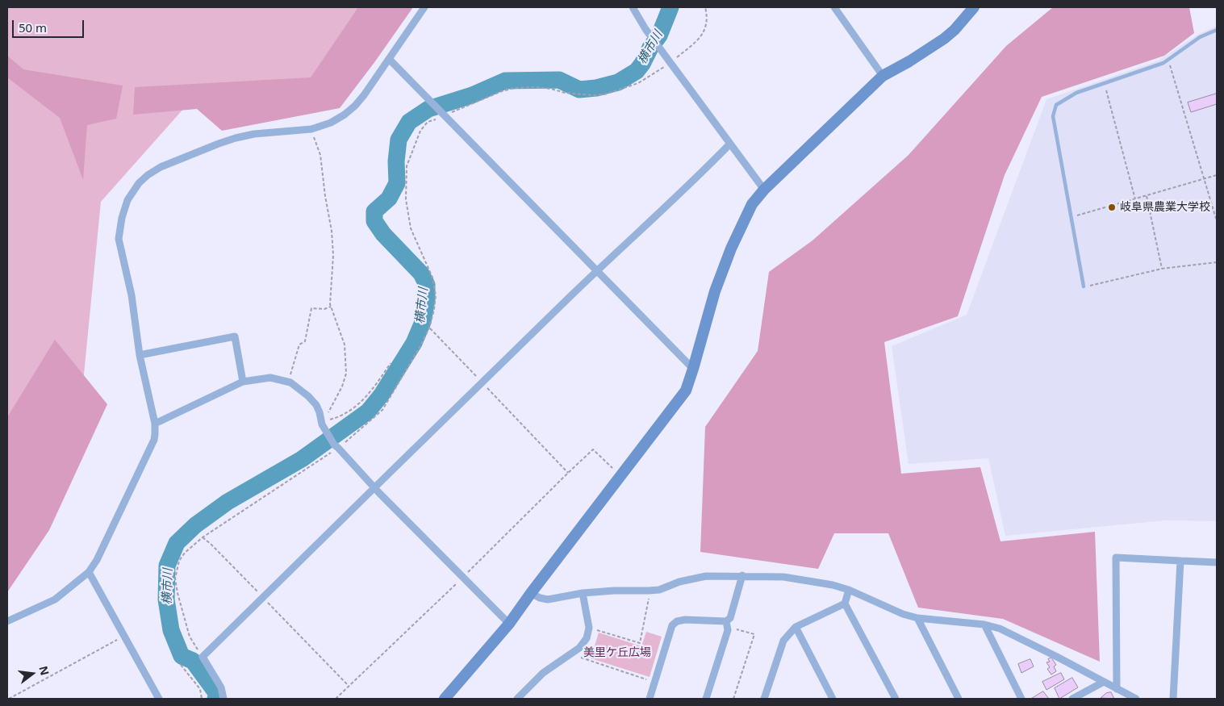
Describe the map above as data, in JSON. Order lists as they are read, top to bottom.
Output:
{
  "water": ["横市川"],
  "parks": ["美里ケ丘広場"],
  "places": ["岐阜県農業大学校"],
  "scale_bar": "50 m",
  "north": "right"
}
